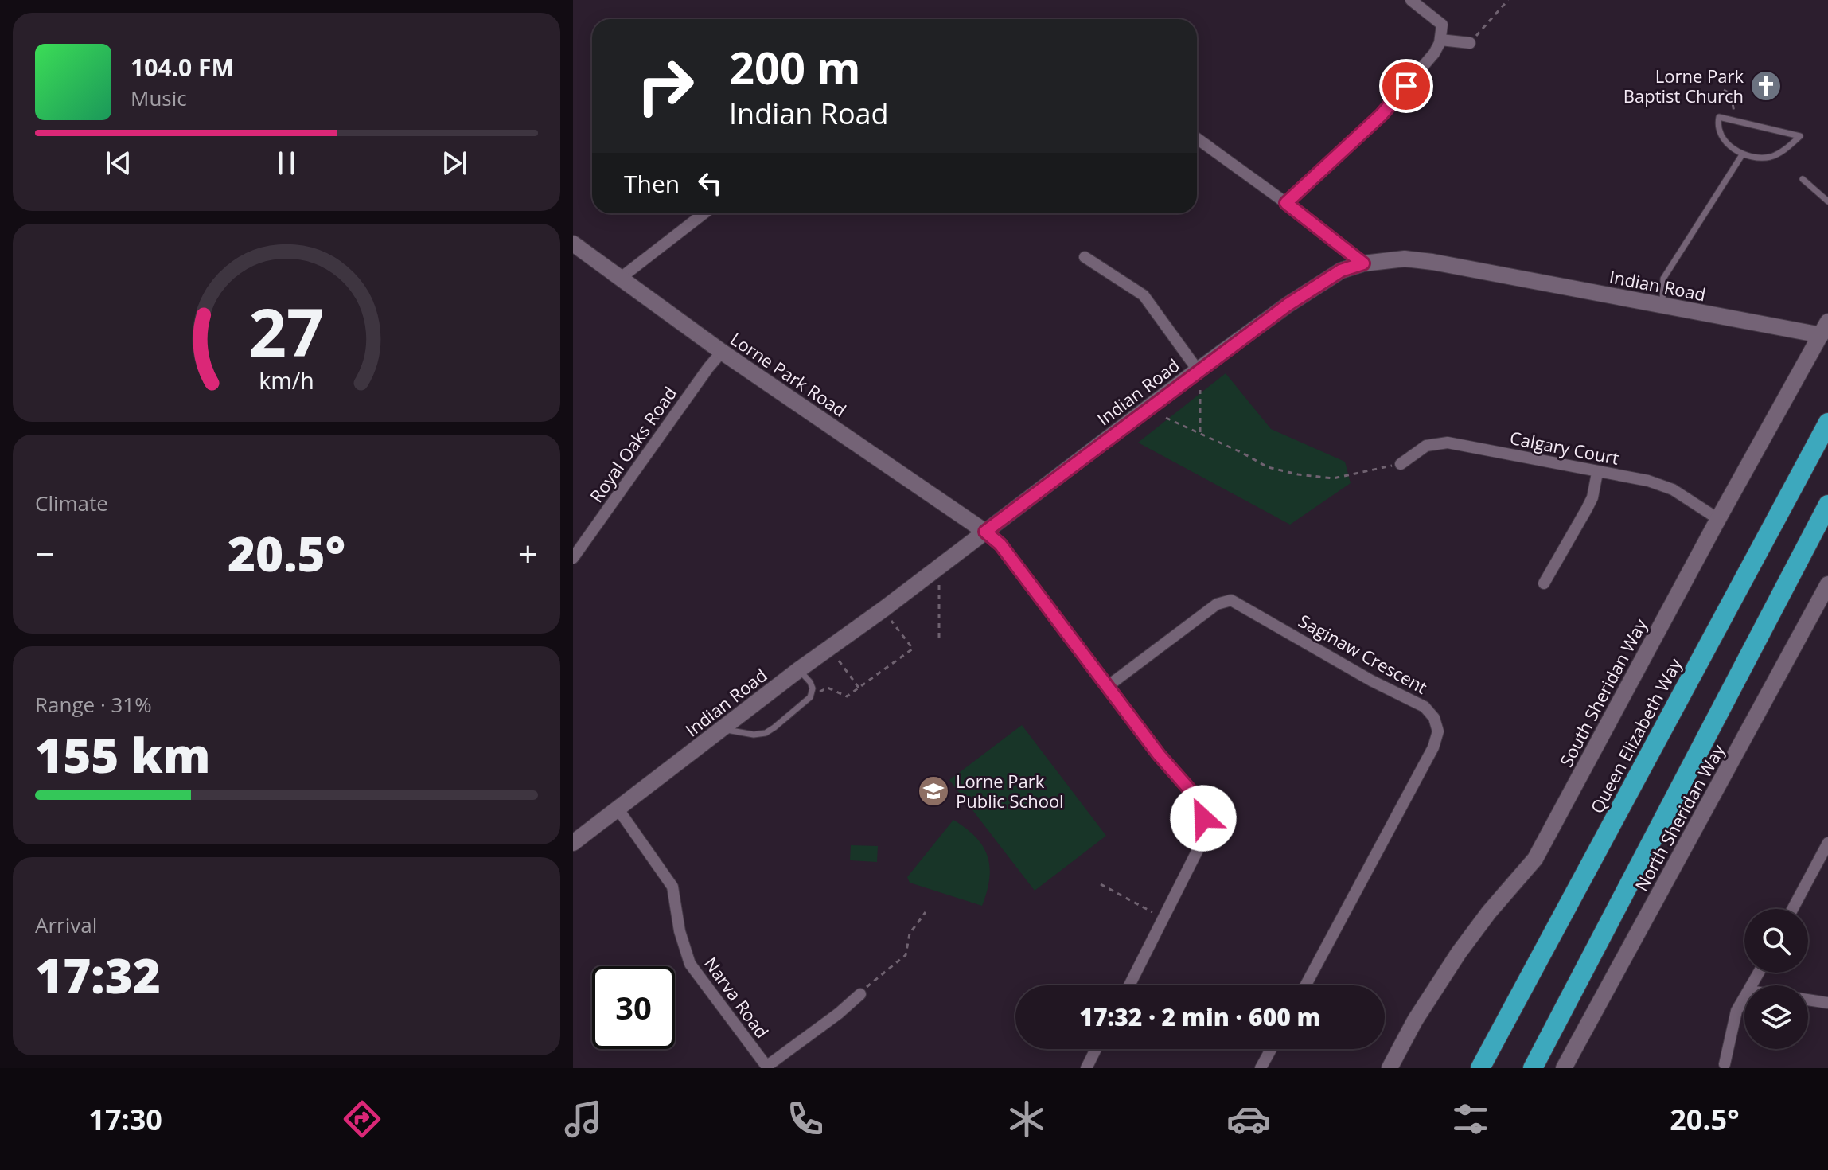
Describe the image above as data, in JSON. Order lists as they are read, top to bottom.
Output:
{
  "streets": {
    "highway": ["Queen Elizabeth Way"],
    "street": [
      "Indian Road",
      "Lorne Park Road",
      "Royal Oaks Road",
      "Calgary Court",
      "Saginaw Crescent",
      "South Sheridan Way",
      "North Sheridan Way",
      "Narva Road"
    ]
  },
  "crossings": [
    ["Indian Road", "Lorne Park Road"],
    ["Indian Road", "South Sheridan Way"],
    ["Indian Road", "Narva Road"],
    ["Lorne Park Road", "Royal Oaks Road"],
    ["Calgary Court", "South Sheridan Way"]
  ],
  "places": {
    "church": ["Lorne Park Baptist Church"],
    "school or university": ["Lorne Park Public School"]
  },
  "page": {
    "turn": ["200 m", "Indian Road"],
    "song": ["104.0 FM", "Music"],
    "then": "Then",
    "tile": [
      "Climate",
      ["Range · 31%", "155 km"],
      ["Arrival", "17:32"]
    ],
    "heat": ["−", "20.5°", "+"],
    "limit": "30",
    "trip": "17:32 · 2 min · 600 m",
    "tabs": ["17:30", "20.5°"],
    "gauge": ["27", "km/h"]
  }
}
